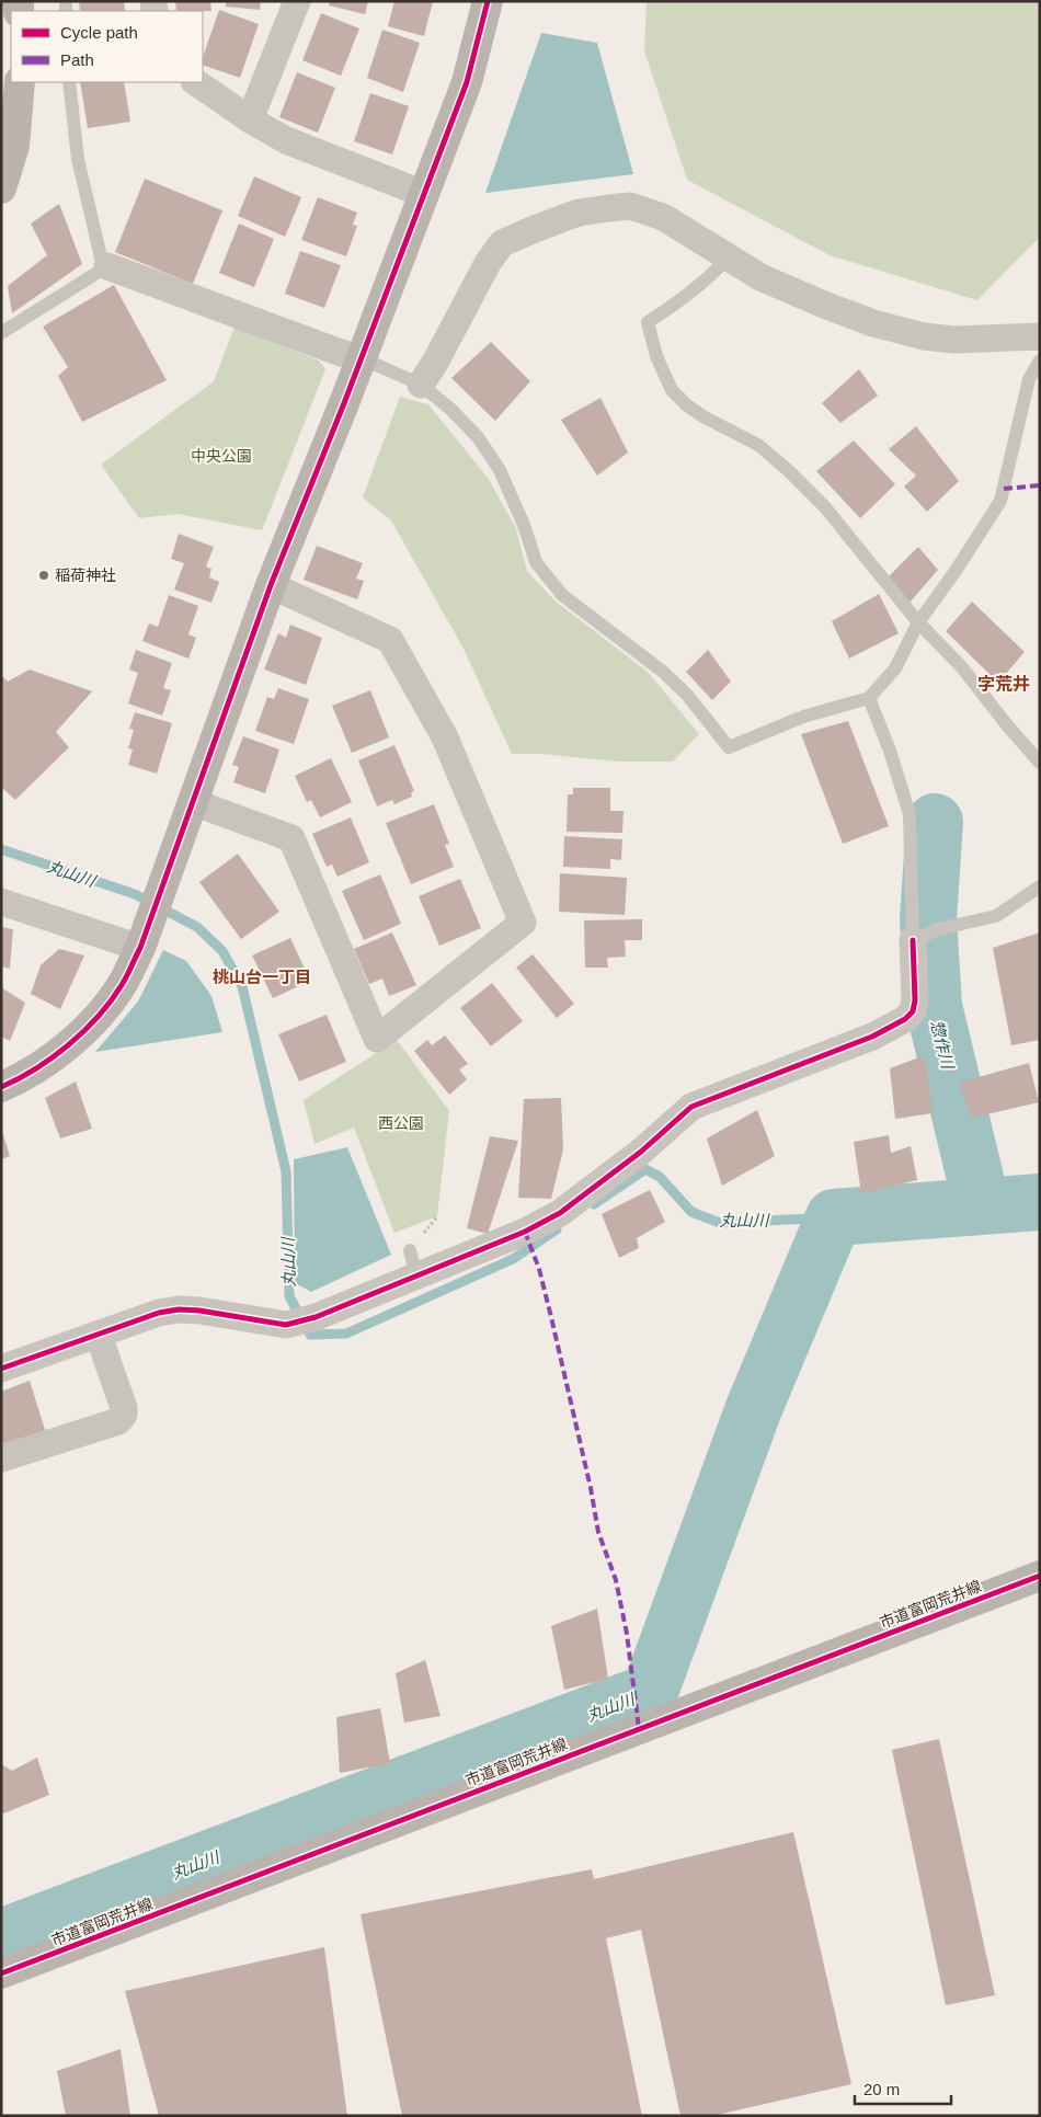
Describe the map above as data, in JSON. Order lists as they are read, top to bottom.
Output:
{
  "streets": {
    "street": ["市道富岡荒井線"]
  },
  "districts": ["字荒井", "桃山台一丁目"],
  "water": ["丸山川", "惣作川"],
  "parks": ["中央公園", "西公園"],
  "places": ["稲荷神社"],
  "legend": ["Cycle path", "Path"],
  "scale_bar": "20 m"
}
